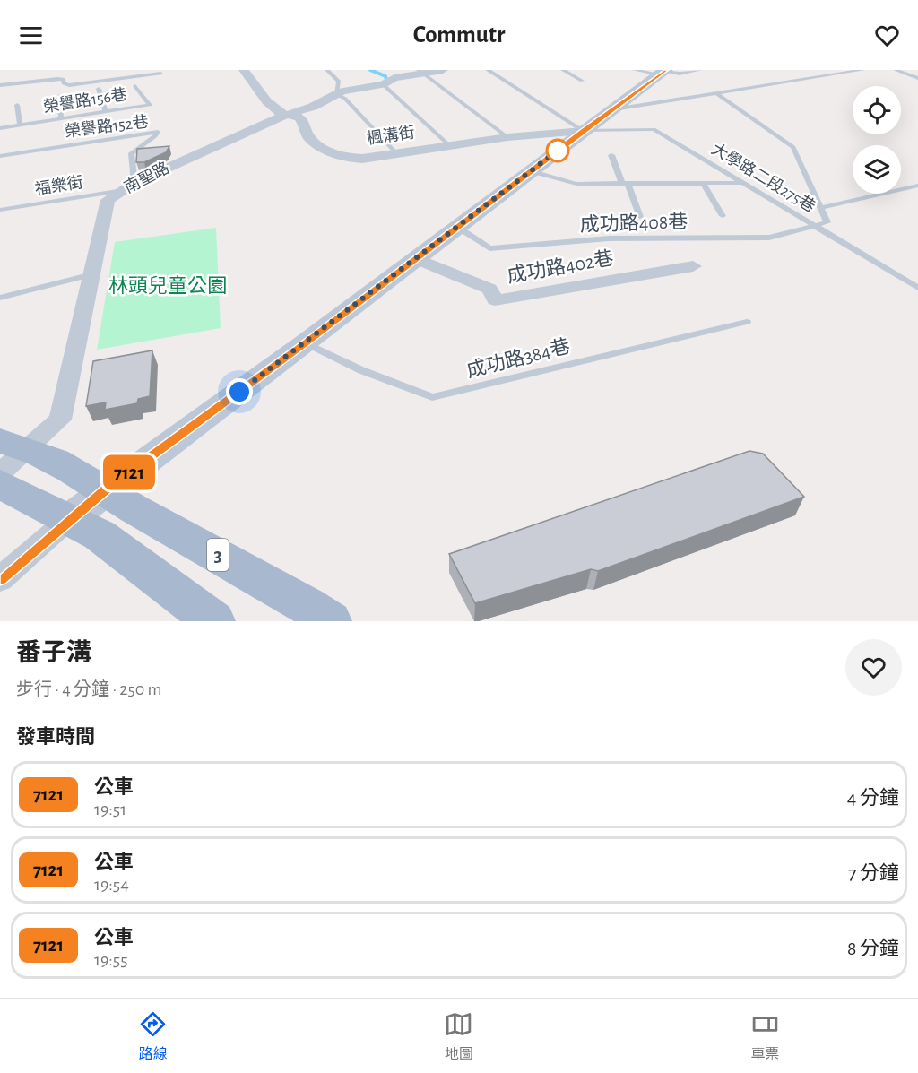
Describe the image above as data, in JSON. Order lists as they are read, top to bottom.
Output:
{
  "streets": {
    "main road": ["3"],
    "street": ["楓溝街", "南聖路", "成功路402巷"],
    "lane": [
      "榮譽路156巷",
      "榮譽路152巷",
      "大學路二段275巷",
      "福樂街",
      "成功路408巷",
      "成功路384巷"
    ]
  },
  "crossings": [
    ["榮譽路152巷", "南聖路"],
    ["榮譽路152巷", "福樂街"],
    ["楓溝街", "南聖路"],
    ["楓溝街", "大學路二段275巷"],
    ["南聖路", "福樂街"],
    ["南聖路", "3"],
    ["大學路二段275巷", "成功路408巷"]
  ],
  "parks": ["林頭兒童公園"],
  "lines": ["bus line 7121"],
  "page": {
    "header": "Commutr",
    "on_map": "7121",
    "heading": [
      ["番子溝", "步行 · 4 分鐘 · 250 m"],
      "發車時間"
    ],
    "list": [
      {
        "mark": "7121",
        "name": "公車",
        "note": "19:51",
        "value": "4 分鐘"
      },
      {
        "mark": "7121",
        "name": "公車",
        "note": "19:54",
        "value": "7 分鐘"
      },
      {
        "mark": "7121",
        "name": "公車",
        "note": "19:55",
        "value": "8 分鐘"
      }
    ],
    "tabs": ["路線", "地圖", "車票"]
  }
}
